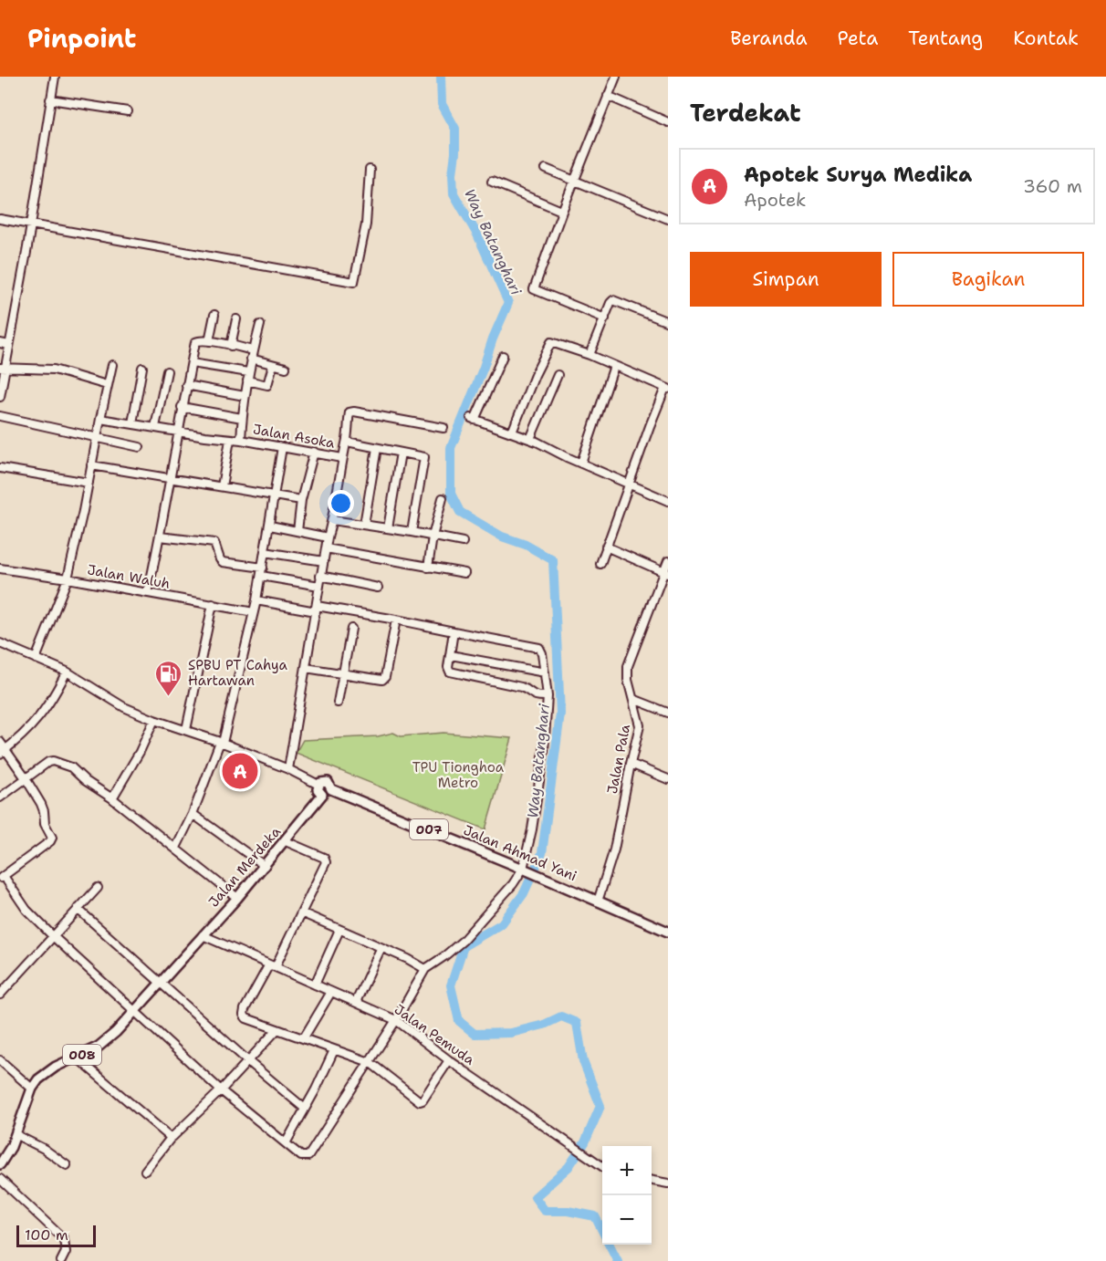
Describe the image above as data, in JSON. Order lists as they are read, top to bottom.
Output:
{
  "streets": {
    "main road": [
      "007",
      "Jalan Ahmad Yani",
      "Jalan Merdeka",
      "008"
    ],
    "street": [
      "Jalan Asoka",
      "Jalan Waluh",
      "Jalan Pala",
      "Jalan Pemuda"
    ]
  },
  "crossings": [
    ["Jalan Pala", "Jalan Ahmad Yani"],
    ["Jalan Ahmad Yani", "Jalan Merdeka"],
    ["Jalan Ahmad Yani", "008"],
    ["Jalan Merdeka", "Jalan Pemuda"],
    ["Jalan Merdeka", "008"]
  ],
  "water": ["Way Batanghari"],
  "parks": ["TPU Tionghoa Metro"],
  "places": {
    "fuel station": ["SPBU PT Cahya Hartawan"]
  },
  "scale_bar": "100 m",
  "page": {
    "header": "Pinpoint",
    "nav": [
      "Beranda",
      "Peta",
      "Tentang",
      "Kontak"
    ],
    "heading": "Terdekat",
    "list": [
      {
        "mark": "A",
        "name": "Apotek Surya Medika",
        "note": "Apotek",
        "value": "360 m"
      }
    ],
    "buttons": ["Simpan", "Bagikan"],
    "pins": "A",
    "map_buttons": ["+", "−"],
    "scale": "100 m"
  }
}
